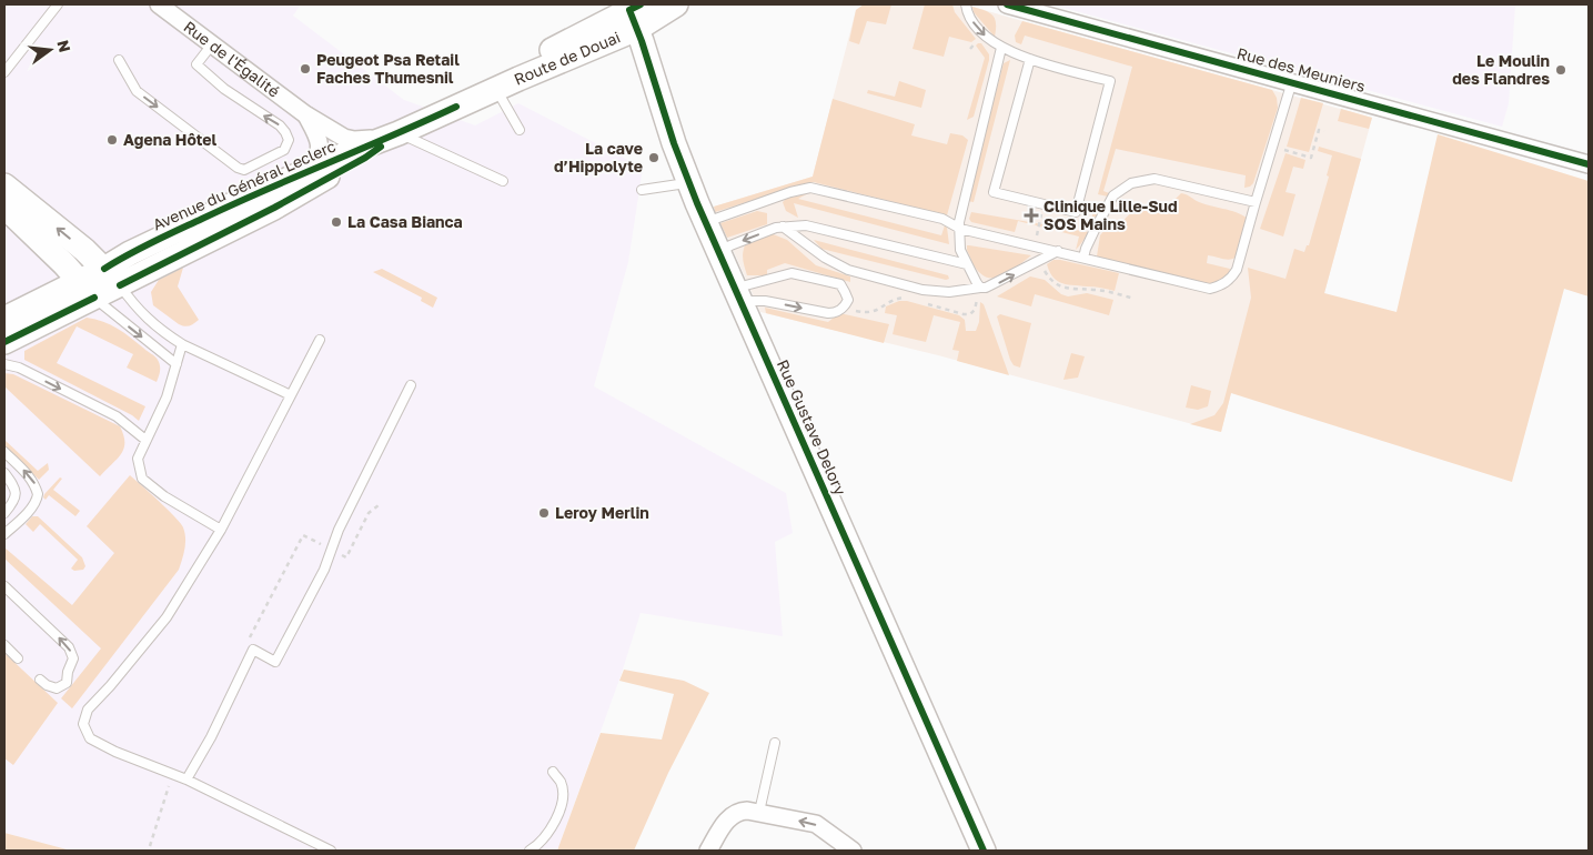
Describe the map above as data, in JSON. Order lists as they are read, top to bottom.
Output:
{
  "streets": {
    "main road": ["Route de Douai", "Avenue du Général Leclerc", "Rue Gustave Delory"],
    "street": ["Rue de l'Égalité", "Rue des Meuniers"]
  },
  "crossings": [
    ["Route de Douai", "Rue Gustave Delory"],
    ["Rue de l'Égalité", "Avenue du Général Leclerc"]
  ],
  "places": {
    "other": [
      "Peugeot Psa Retail Faches Thumesnil",
      "Le Moulin des Flandres",
      "Agena Hôtel",
      "La cave d’Hippolyte",
      "La Casa Bianca",
      "Leroy Merlin"
    ],
    "health": ["Clinique Lille-Sud SOS Mains"]
  },
  "north": "right"
}
